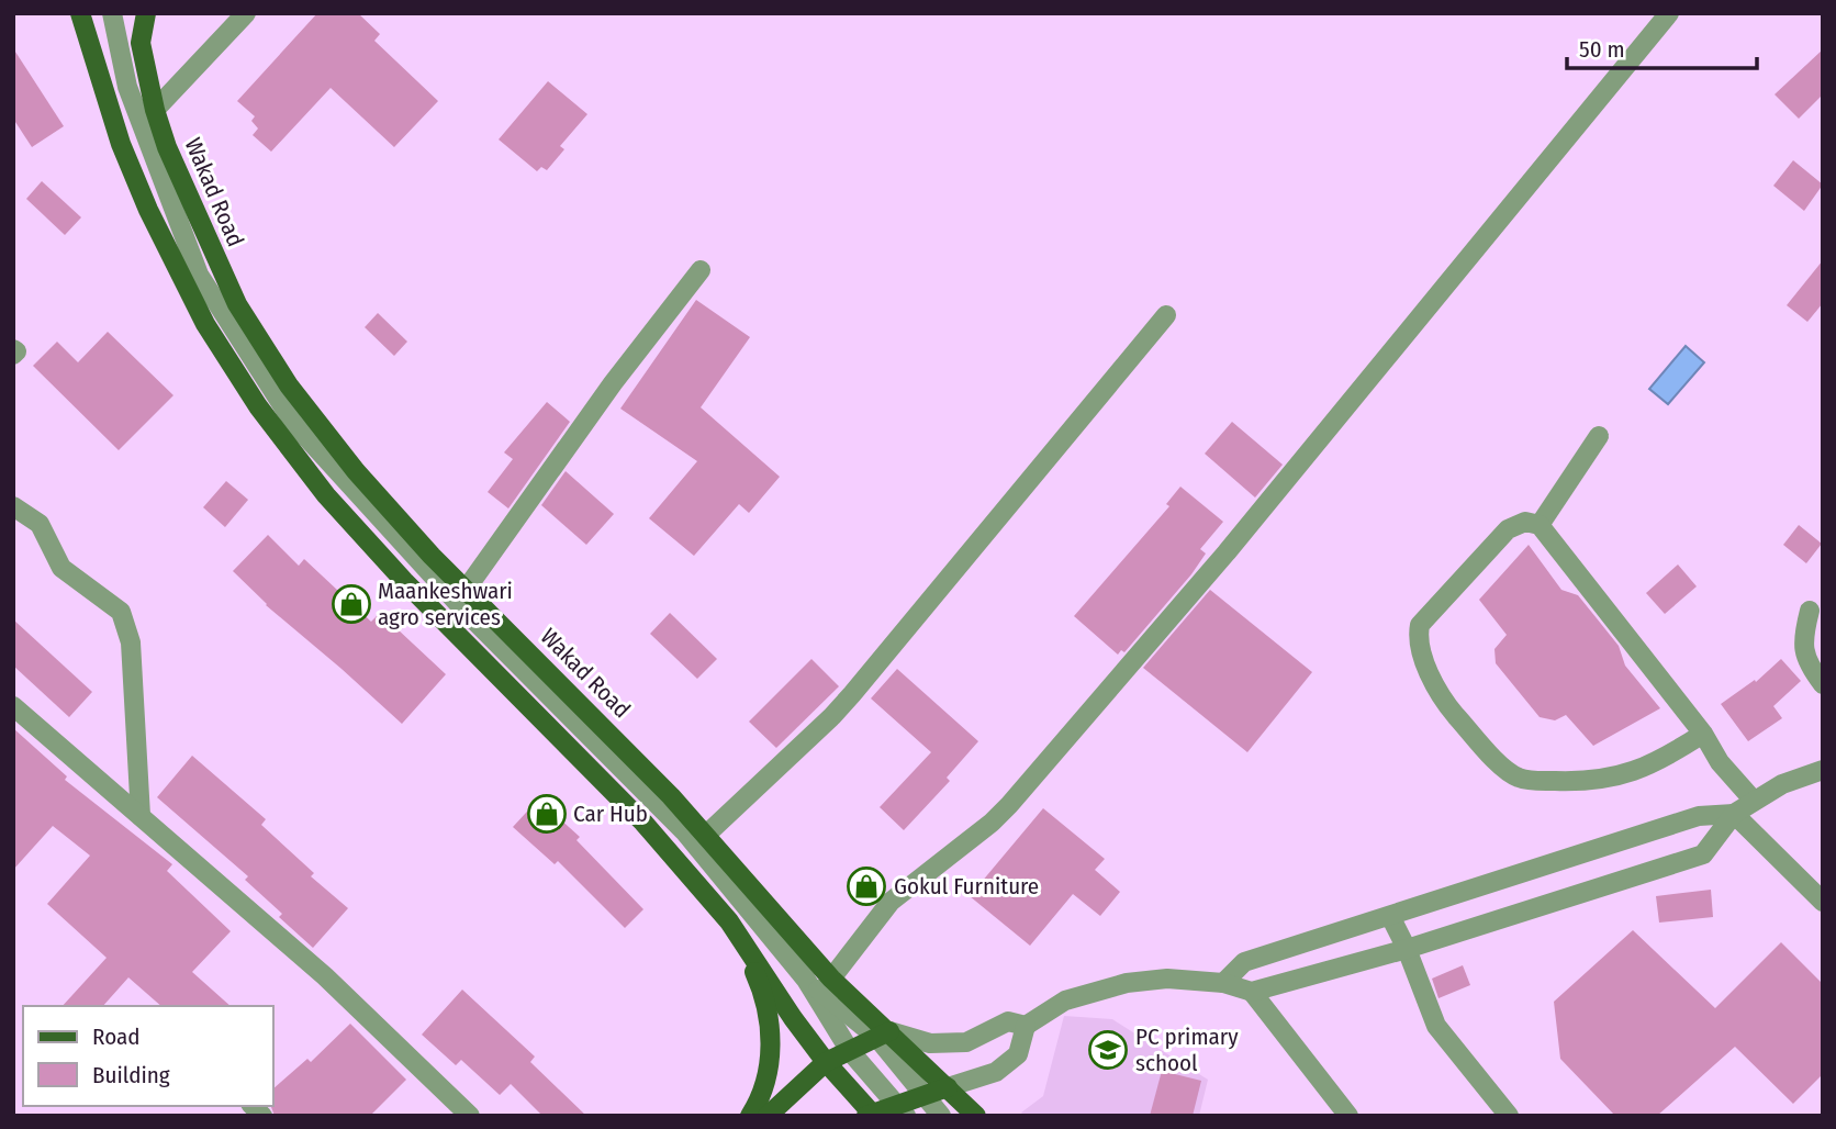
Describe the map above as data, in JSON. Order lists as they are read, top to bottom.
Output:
{
  "streets": {
    "main road": ["Wakad Road"]
  },
  "places": {
    "shop": ["Maankeshwari agro services", "Car Hub", "Gokul Furniture"],
    "school or university": ["PC primary school"]
  },
  "legend": ["Road", "Building"],
  "scale_bar": "50 m"
}
